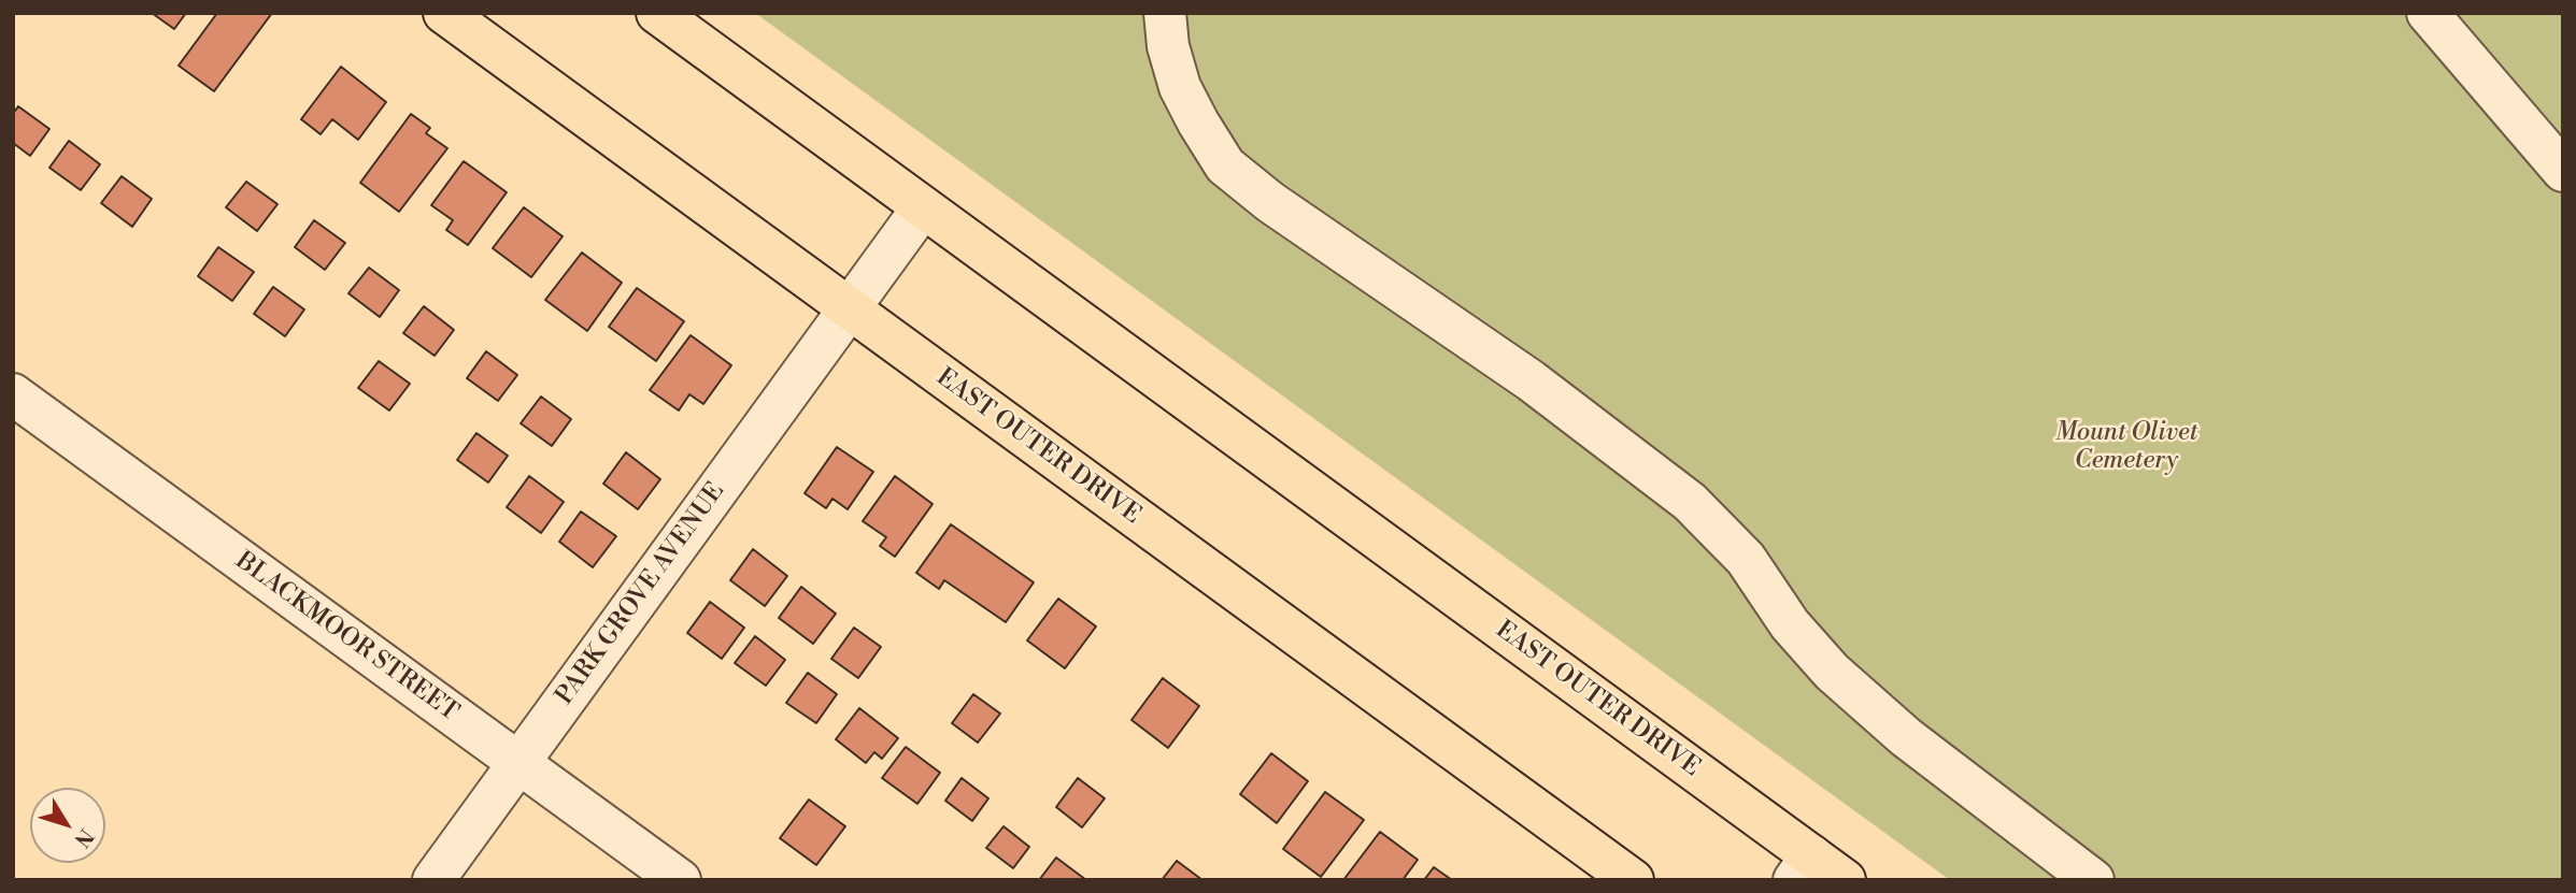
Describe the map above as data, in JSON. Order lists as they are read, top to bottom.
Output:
{
  "streets": {
    "main road": ["EAST OUTER DRIVE"],
    "street": ["PARK GROVE AVENUE", "BLACKMOOR STREET"]
  },
  "crossings": [
    ["EAST OUTER DRIVE", "PARK GROVE AVENUE"],
    ["PARK GROVE AVENUE", "BLACKMOOR STREET"]
  ],
  "parks": ["Mount Olivet Cemetery"],
  "north": "bottom right"
}
